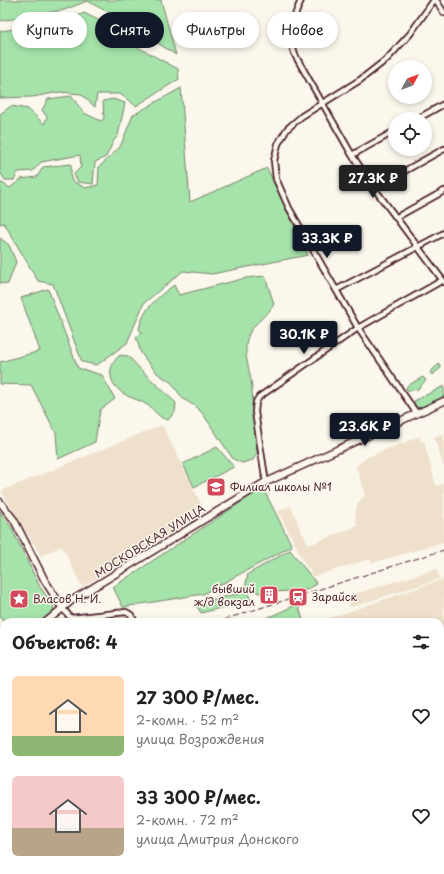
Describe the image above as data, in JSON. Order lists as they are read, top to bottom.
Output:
{
  "streets": {
    "main road": ["МОСКОВСКАЯ УЛИЦА"]
  },
  "places": {
    "school or university": ["Филиал школы №1"],
    "building": ["бывший ж/д вокзал"],
    "station": ["Зарайск"],
    "place": ["Власов Н. И."]
  },
  "north": "top right",
  "page": {
    "chip": [
      "Купить",
      "Снять",
      "Фильтры",
      "Новое"
    ],
    "price": [
      "27.3K ₽",
      "33.3K ₽",
      "30.1K ₽",
      "23.6K ₽"
    ],
    "heading": "Объектов: 4",
    "list": [
      {
        "name": "27 300 ₽/мес.",
        "note": "2-комн. · 52 m² · улица Возрождения"
      },
      {
        "name": "33 300 ₽/мес.",
        "note": "2-комн. · 72 m² · улица Дмитрия Донского"
      }
    ]
  }
}
